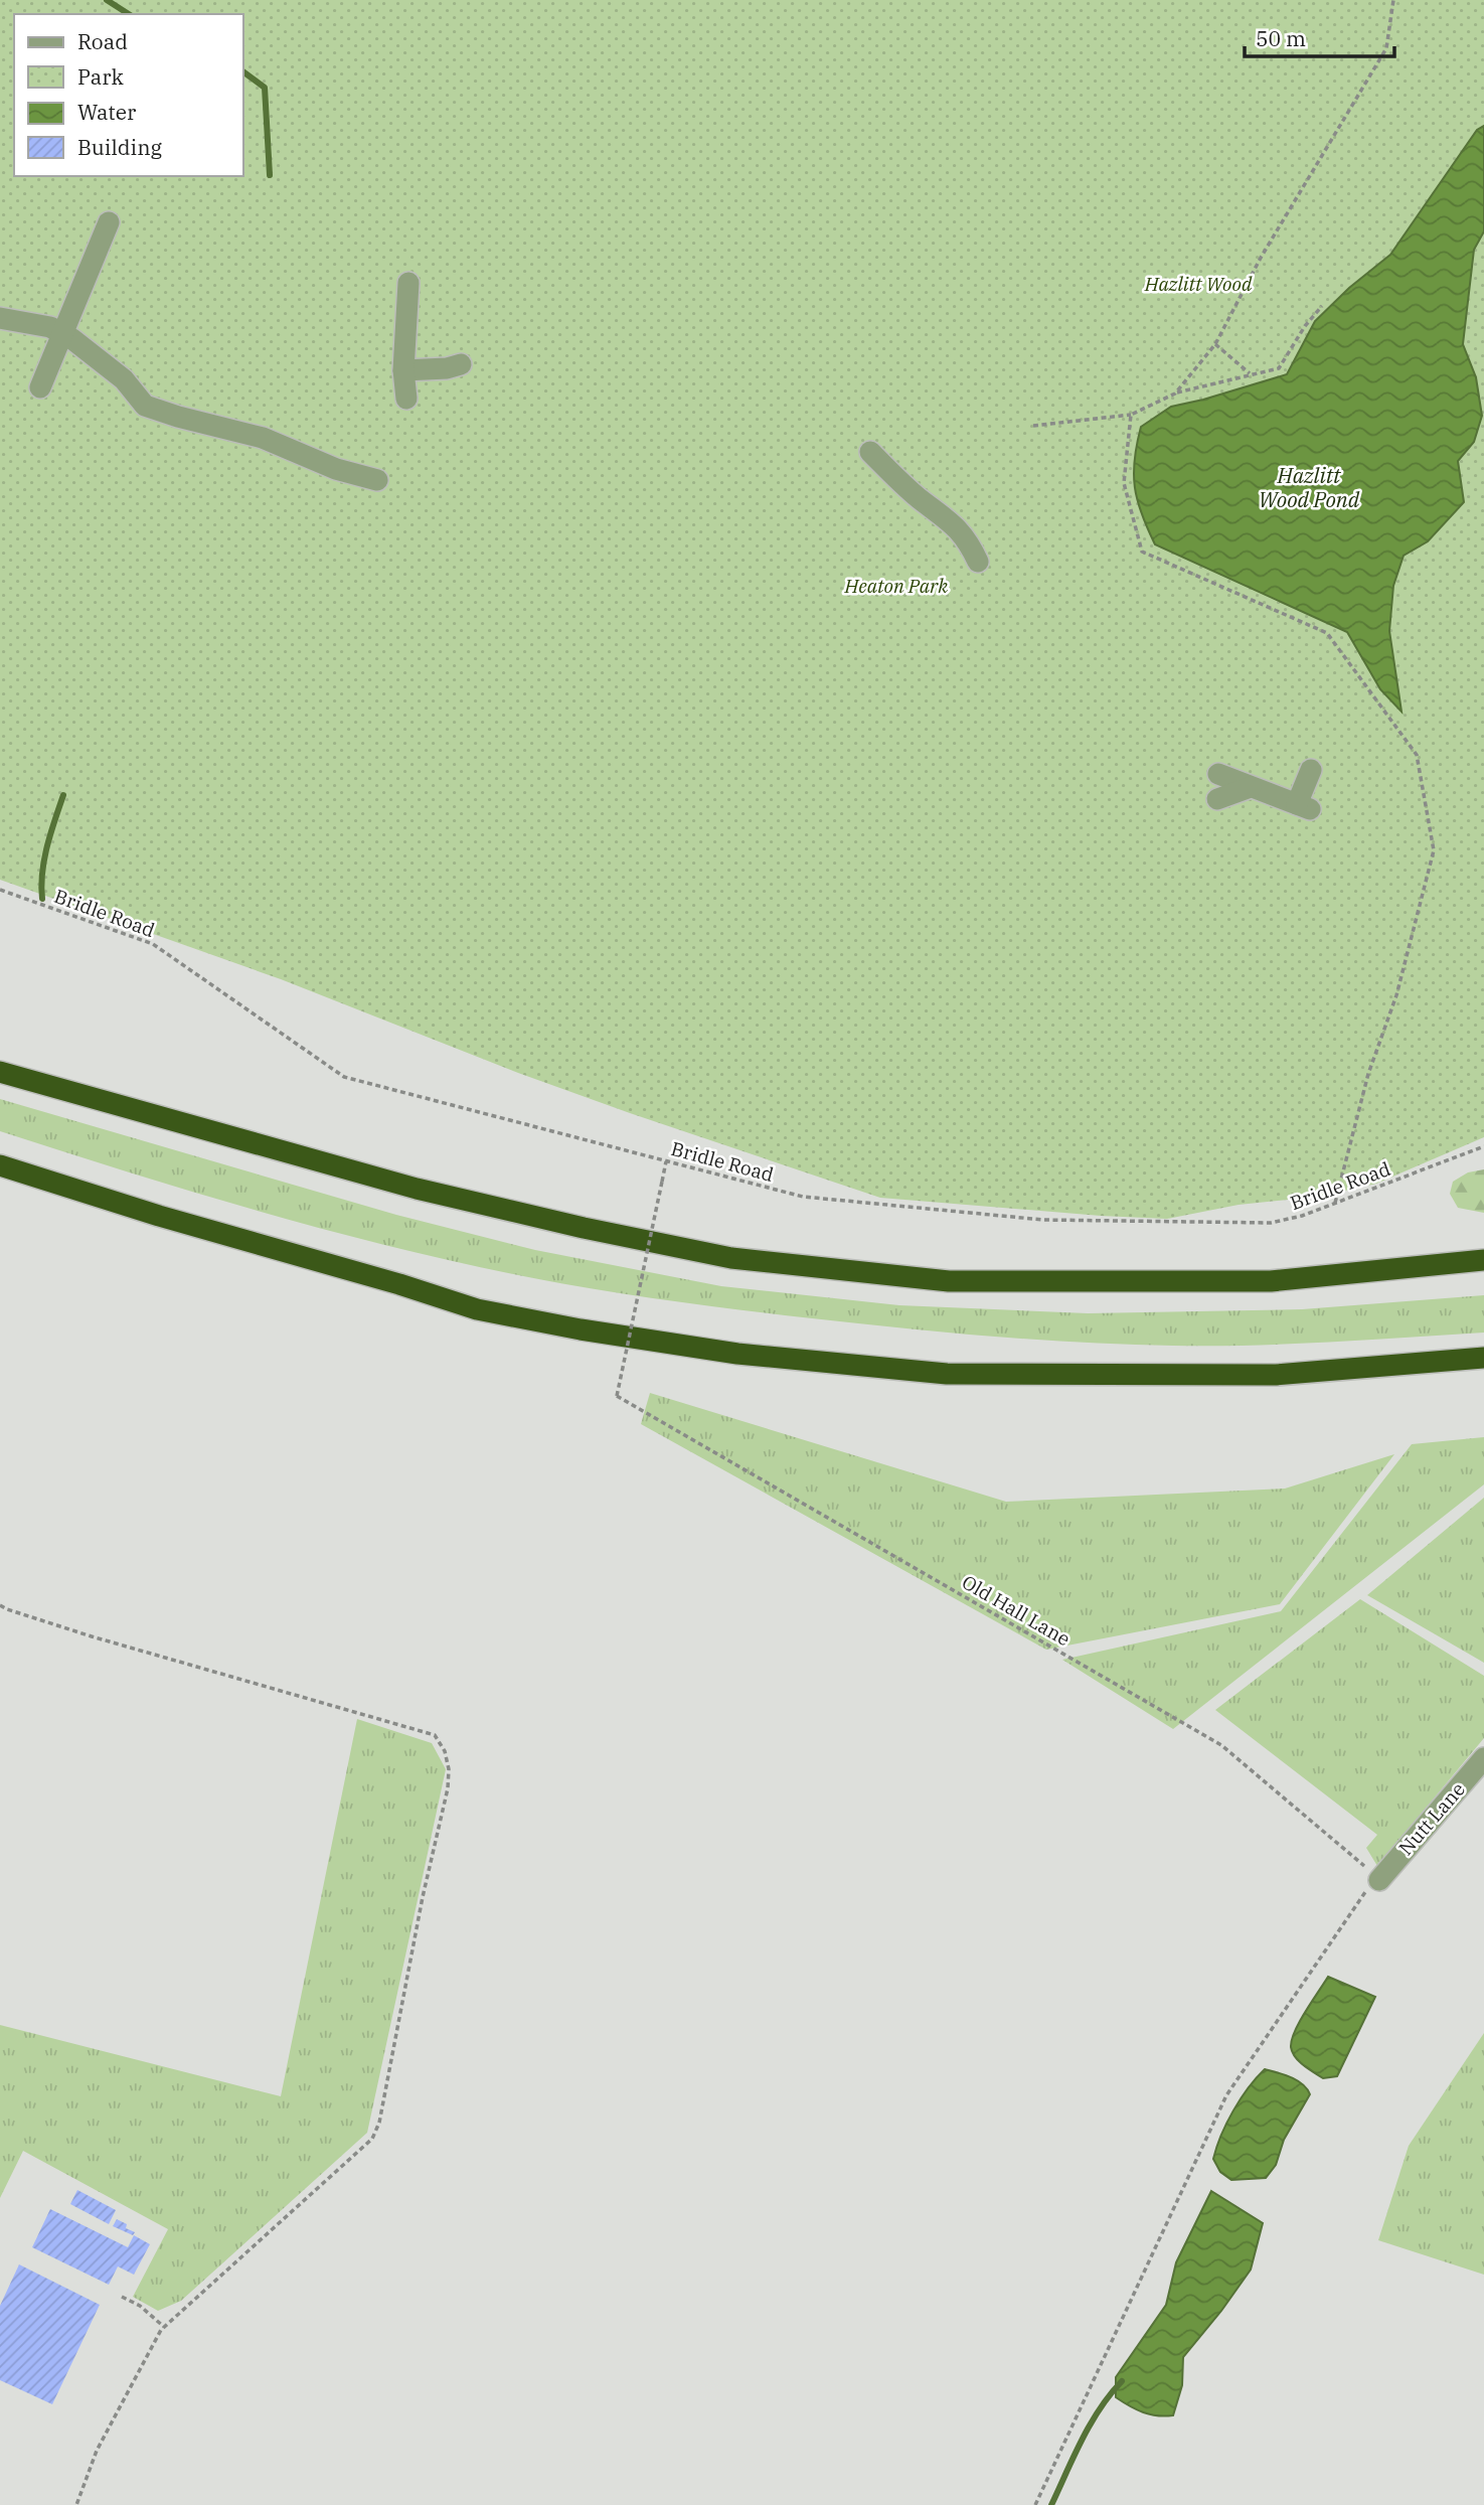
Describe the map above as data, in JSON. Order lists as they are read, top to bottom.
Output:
{
  "streets": {
    "street": ["Nutt Lane"],
    "path": ["Bridle Road", "Old Hall Lane"]
  },
  "crossings": [
    ["Bridle Road", "Old Hall Lane"],
    ["Old Hall Lane", "Nutt Lane"]
  ],
  "water": ["Hazlitt Wood Pond"],
  "parks": ["Hazlitt Wood", "Heaton Park"],
  "legend": [
    "Road",
    "Park",
    "Water",
    "Building"
  ],
  "scale_bar": "50 m"
}
